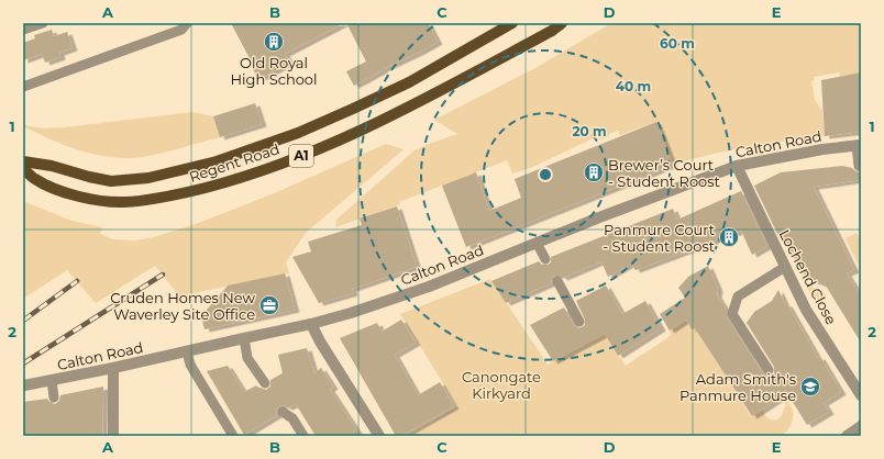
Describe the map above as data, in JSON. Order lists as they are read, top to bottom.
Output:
{
  "streets": {
    "main road": ["A1", "Regent Road"],
    "street": ["Calton Road", "Lochend Close"]
  },
  "crossings": [
    ["Calton Road", "Lochend Close"]
  ],
  "parks": ["Canongate Kirkyard"],
  "places": {
    "building": ["Old Royal High School", "Brewer’s Court - Student Roost", "Panmure Court - Student Roost"],
    "office": ["Cruden Homes New Waverley Site Office"],
    "school or university": ["Adam Smith's Panmure House"]
  },
  "grid": {
    "columns": [
      "A",
      "B",
      "C",
      "D",
      "E"
    ],
    "rows": ["1", "2"]
  },
  "rings": ["60 m", "40 m", "20 m"]
}
